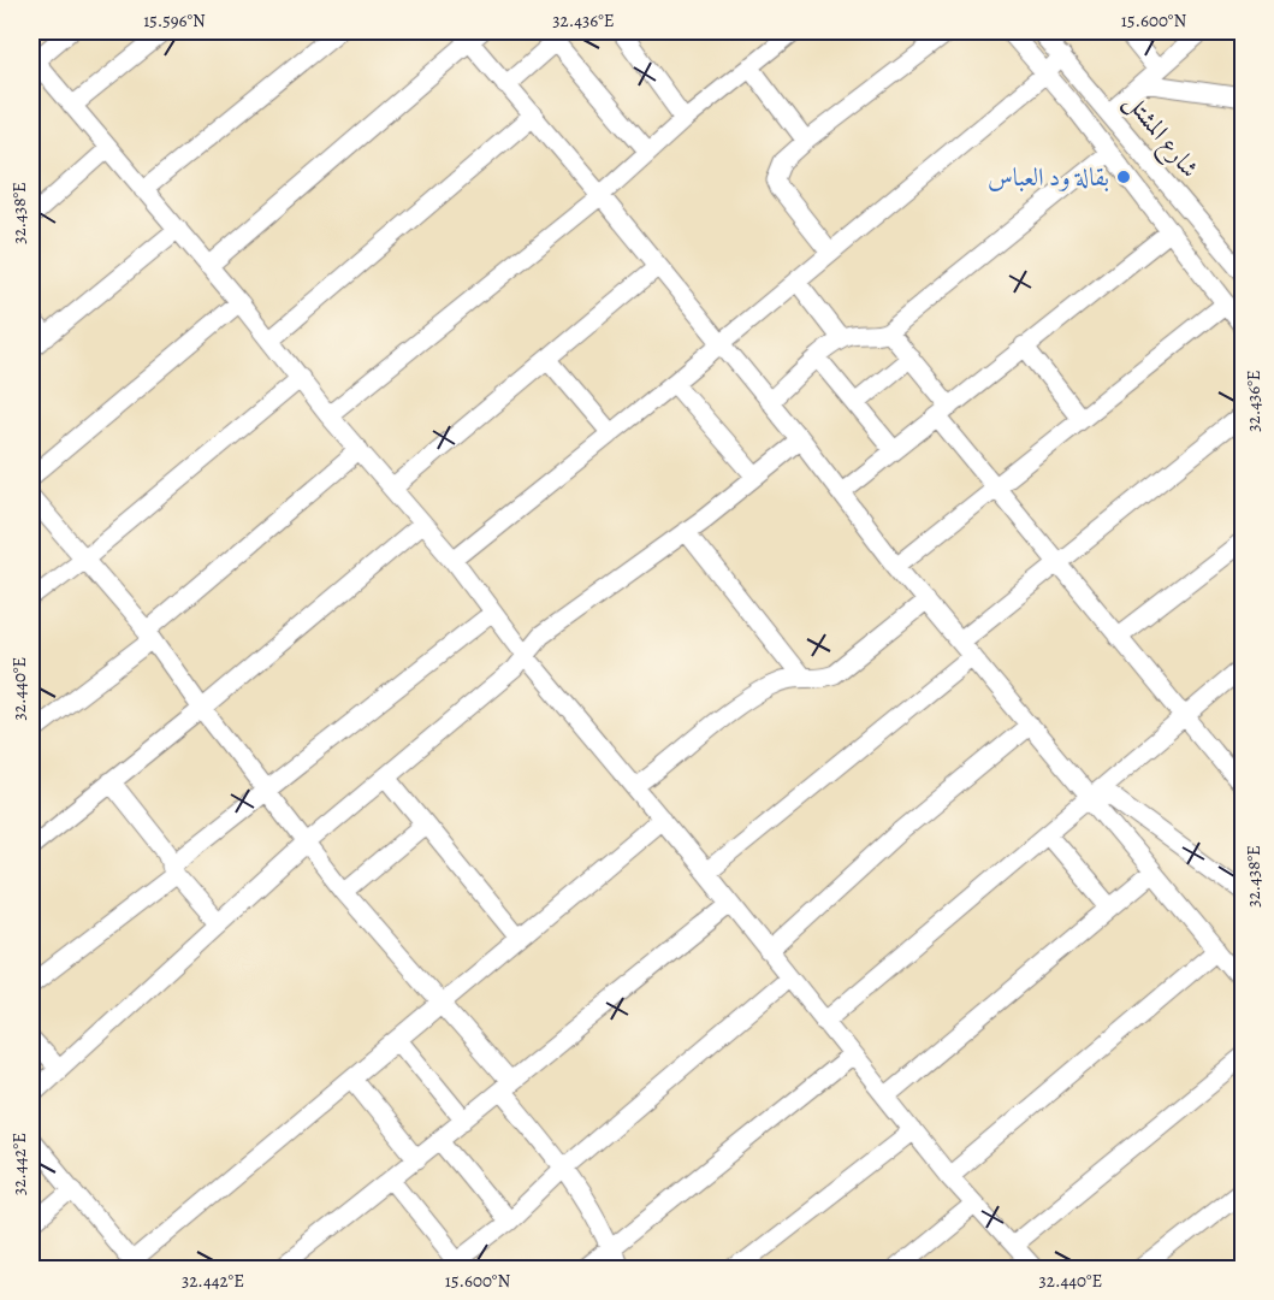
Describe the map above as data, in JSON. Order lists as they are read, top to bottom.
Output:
{
  "streets": {
    "street": ["شارع المشتل"]
  },
  "places": ["بقالة ود العباس"],
  "coordinates": [
    "15.596°N",
    "32.436°E",
    "15.600°N",
    "32.438°E",
    "32.440°E",
    "32.442°E"
  ]
}
